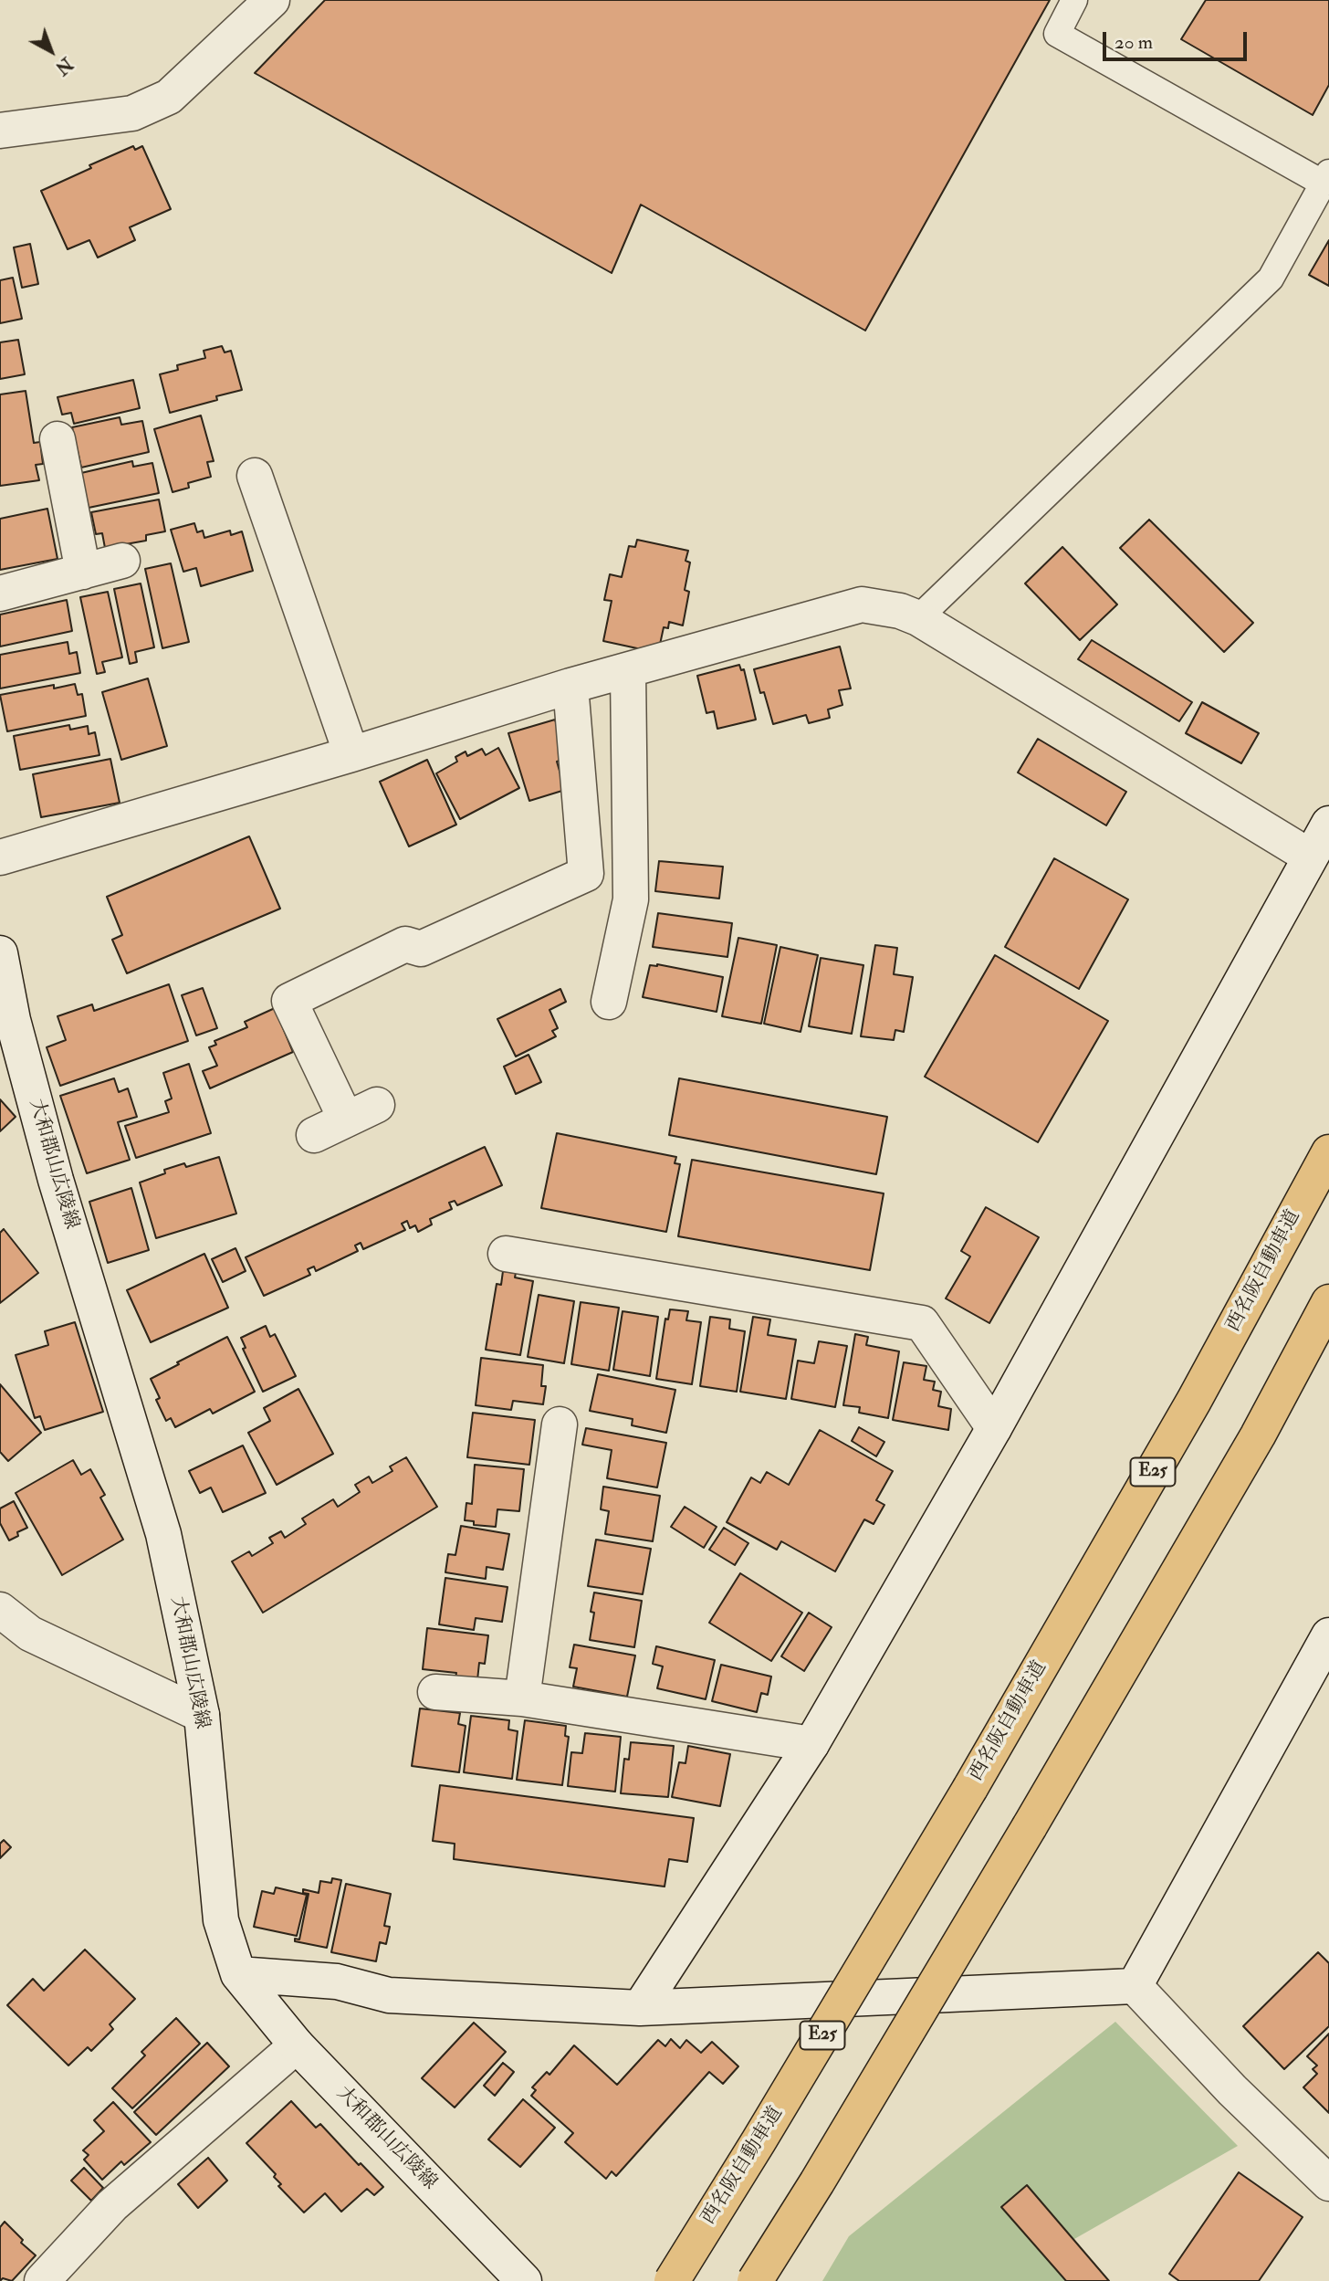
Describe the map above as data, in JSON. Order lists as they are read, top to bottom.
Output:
{
  "streets": {
    "highway": ["西名阪自動車道", "E25"],
    "street": ["大和郡山広陵線"]
  },
  "scale_bar": "20 m",
  "north": "bottom right"
}
